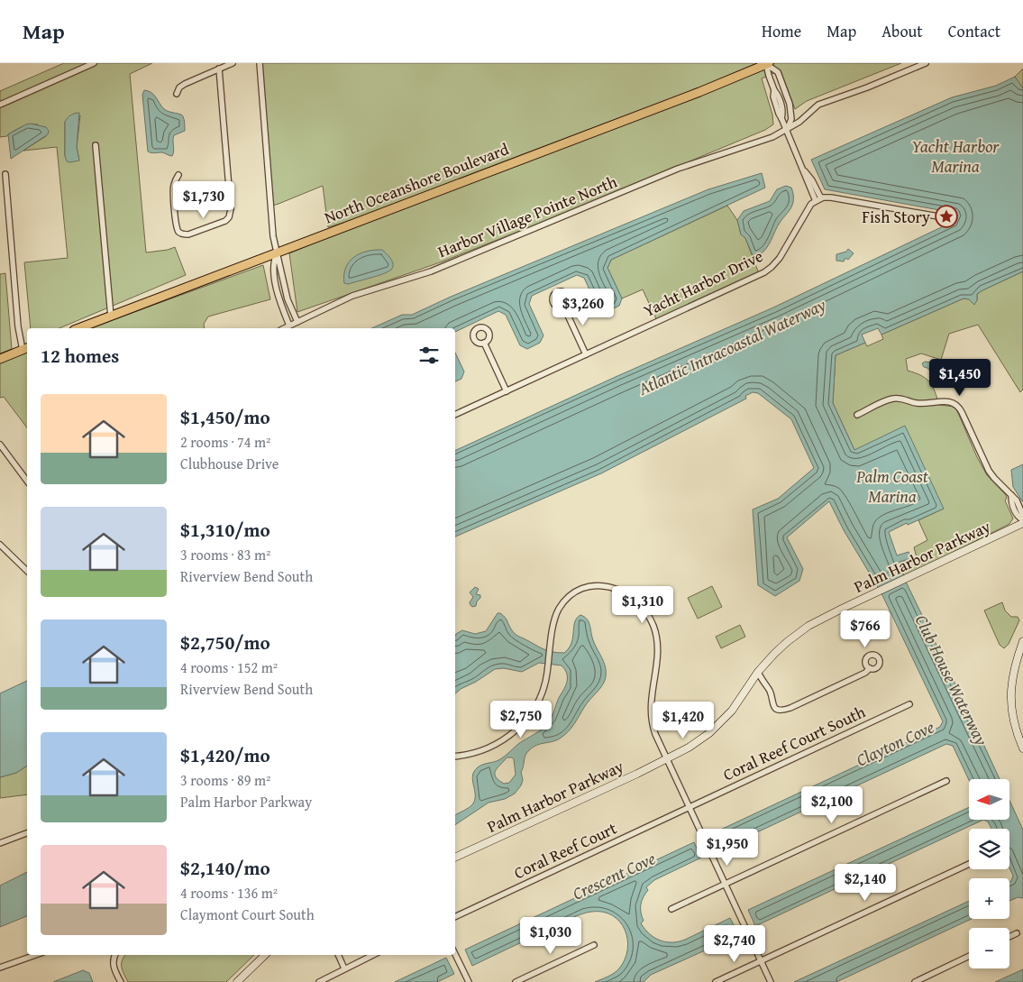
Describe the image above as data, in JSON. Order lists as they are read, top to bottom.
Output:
{
  "streets": {
    "main road": ["North Oceanshore Boulevard"],
    "street": [
      "Harbor Village Pointe North",
      "Yacht Harbor Drive",
      "Palm Harbor Parkway",
      "Coral Reef Court South",
      "Coral Reef Court"
    ]
  },
  "crossings": [
    ["Coral Reef Court South", "Coral Reef Court"]
  ],
  "water": [
    "Yacht Harbor Marina",
    "Atlantic Intracoastal Waterway",
    "Palm Coast Marina",
    "Club House Waterway",
    "Clayton Cove",
    "Crescent Cove"
  ],
  "places": {
    "place": ["Fish Story"]
  },
  "north": "left",
  "page": {
    "header": "Map",
    "nav": [
      "Home",
      "Map",
      "About",
      "Contact"
    ],
    "price": [
      "$1,730",
      "$3,260",
      "$1,450",
      "$1,310",
      "$766",
      "$2,750",
      "$1,420",
      "$2,100",
      "$1,950",
      "$2,140",
      "$1,030",
      "$2,740"
    ],
    "heading": "12 homes",
    "list": [
      {
        "name": "$1,450/mo",
        "note": "2 rooms · 74 m² · Clubhouse Drive"
      },
      {
        "name": "$1,310/mo",
        "note": "3 rooms · 83 m² · Riverview Bend South"
      },
      {
        "name": "$2,750/mo",
        "note": "4 rooms · 152 m² · Riverview Bend South"
      },
      {
        "name": "$1,420/mo",
        "note": "3 rooms · 89 m² · Palm Harbor Parkway"
      },
      {
        "name": "$2,140/mo",
        "note": "4 rooms · 136 m² · Claymont Court South"
      }
    ],
    "map_buttons": ["+", "−"]
  }
}
